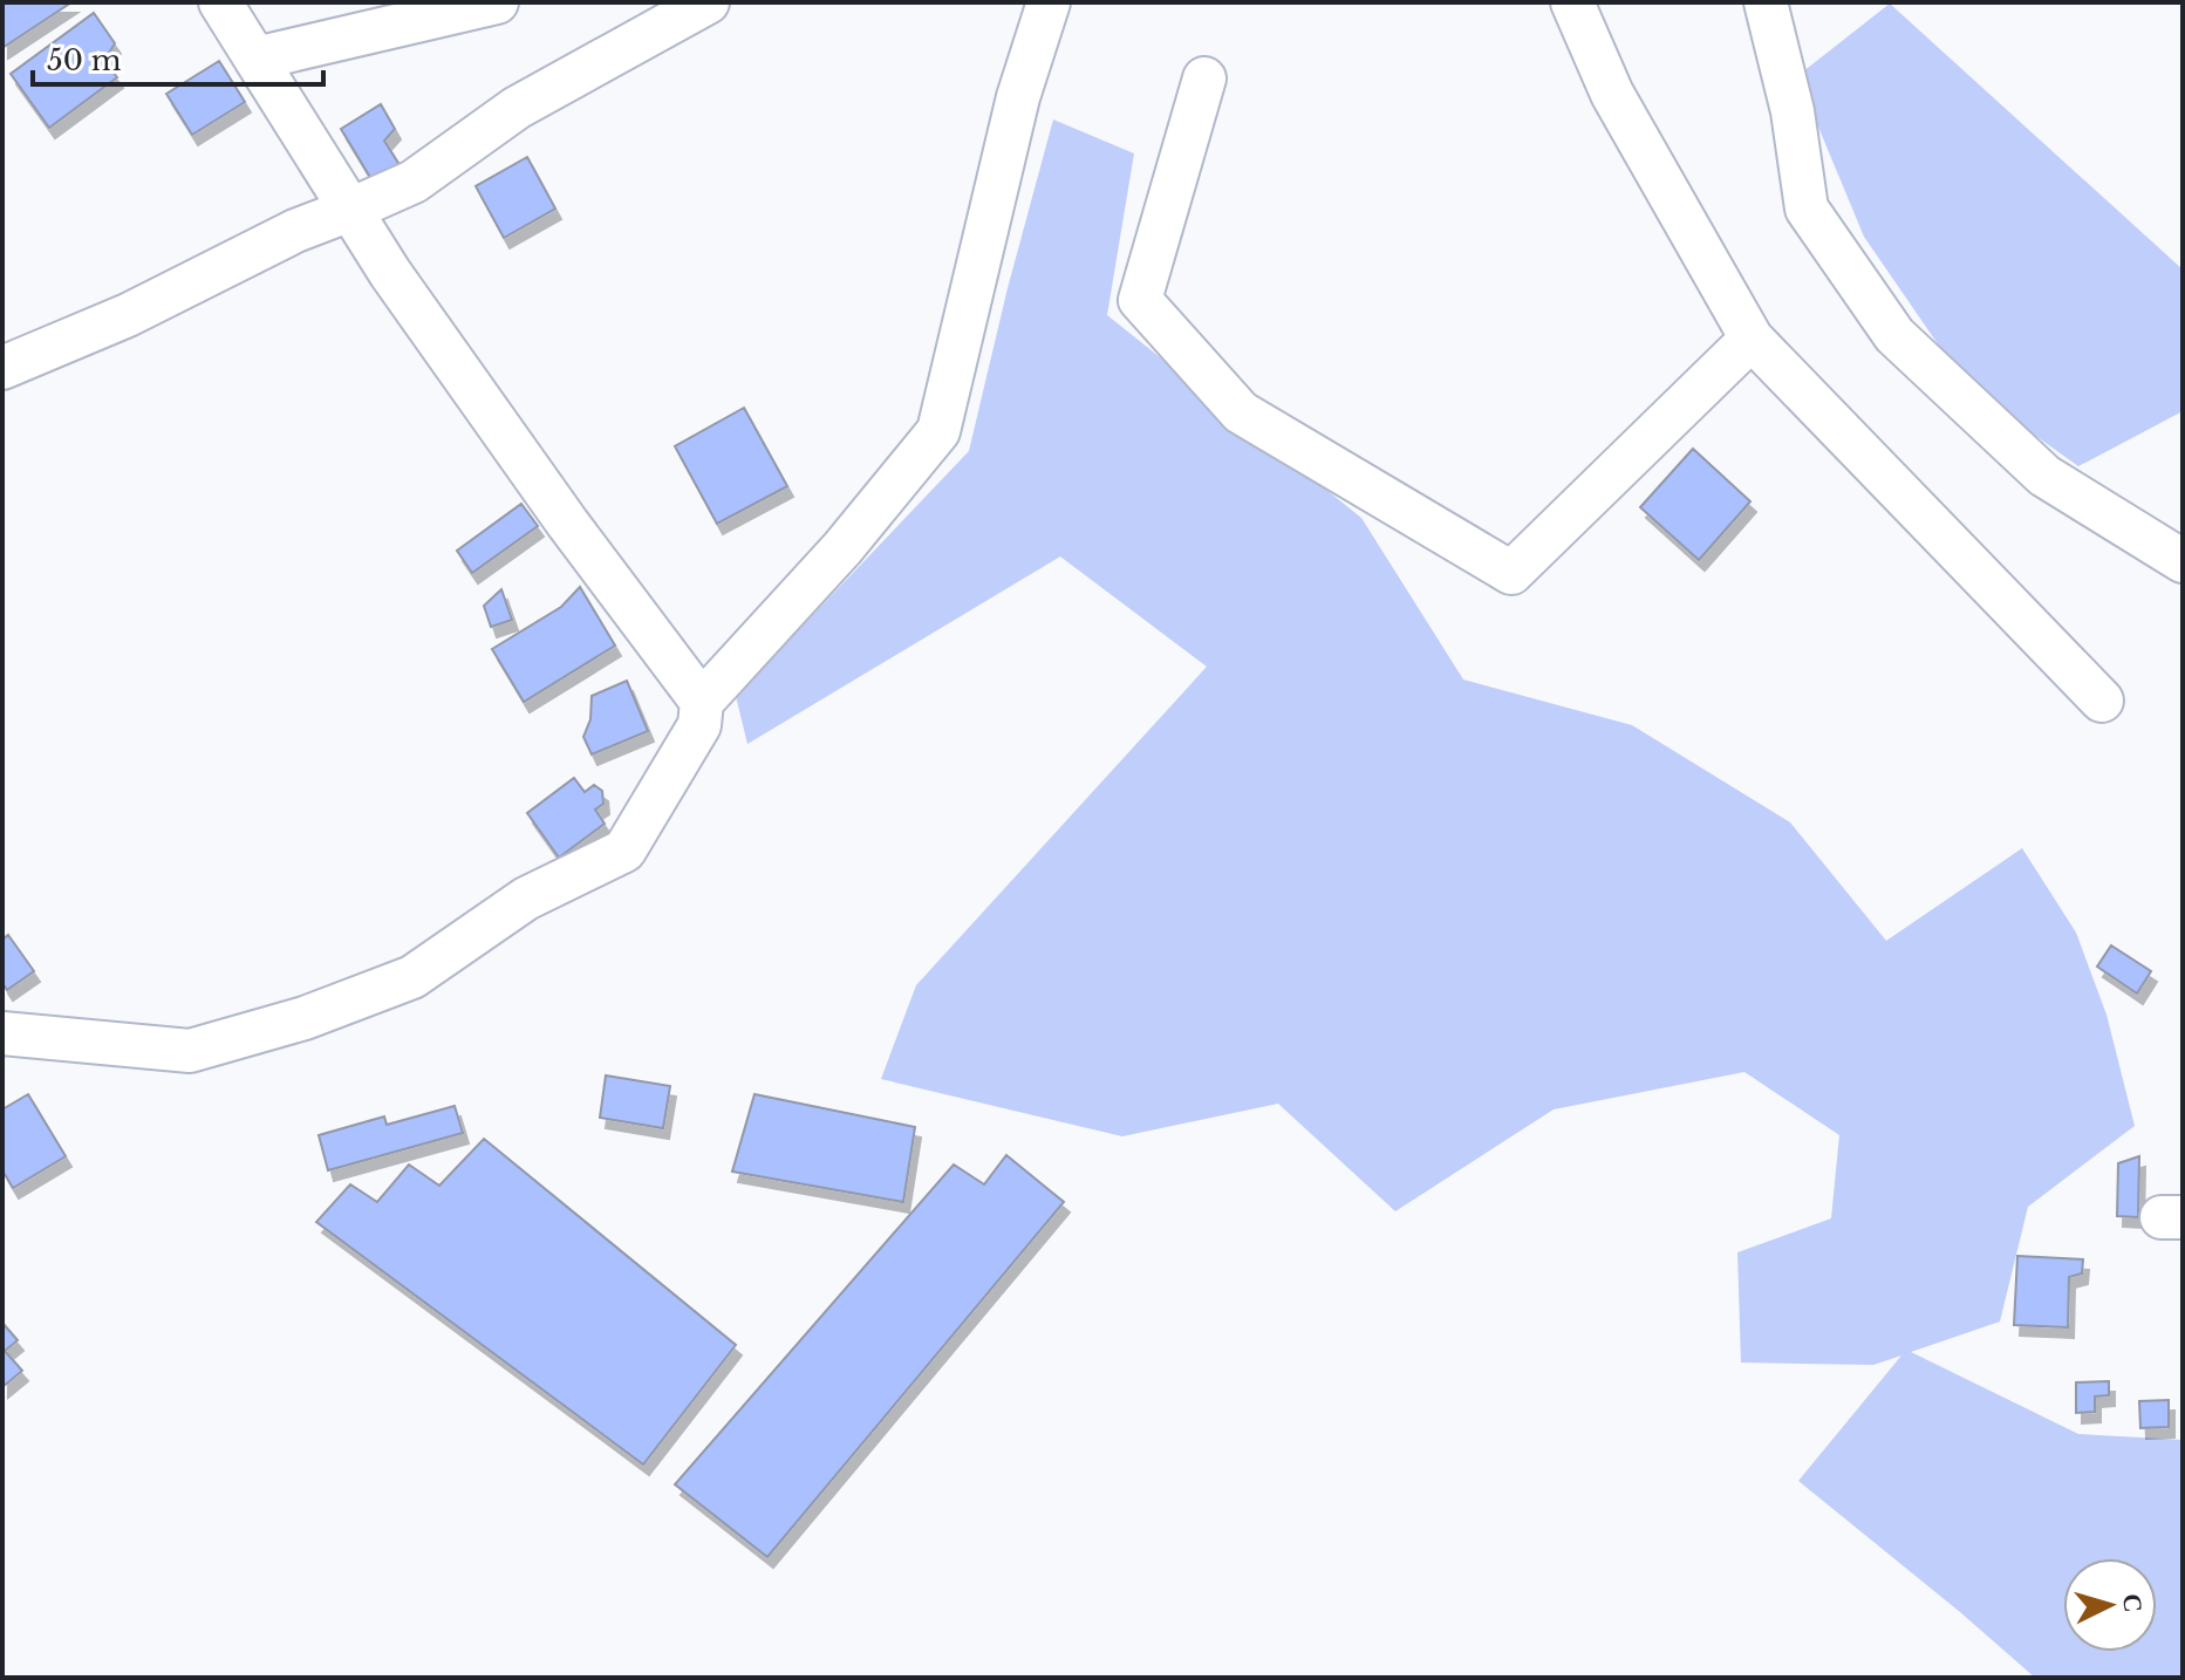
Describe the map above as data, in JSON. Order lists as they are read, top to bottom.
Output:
{
  "scale_bar": "50 m",
  "north": "right"
}
